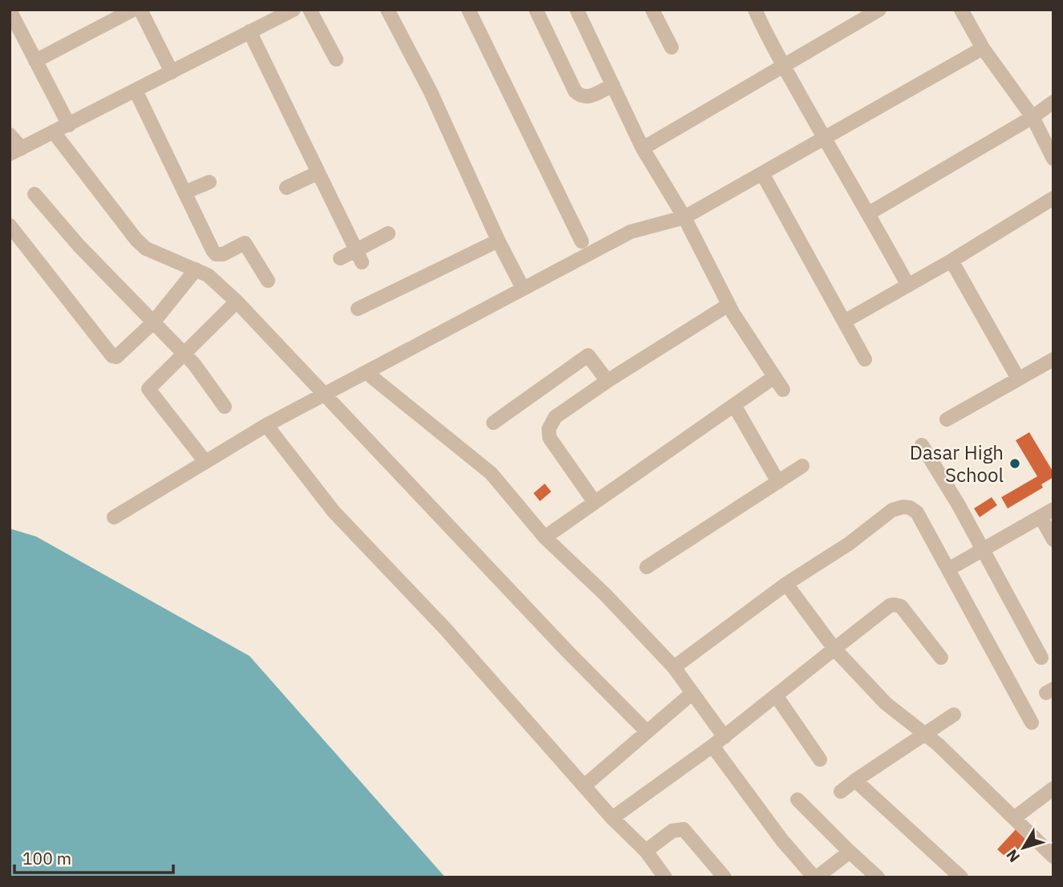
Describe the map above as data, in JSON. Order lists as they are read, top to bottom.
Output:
{
  "places": ["Dasar High School"],
  "scale_bar": "100 m",
  "north": "bottom left"
}
